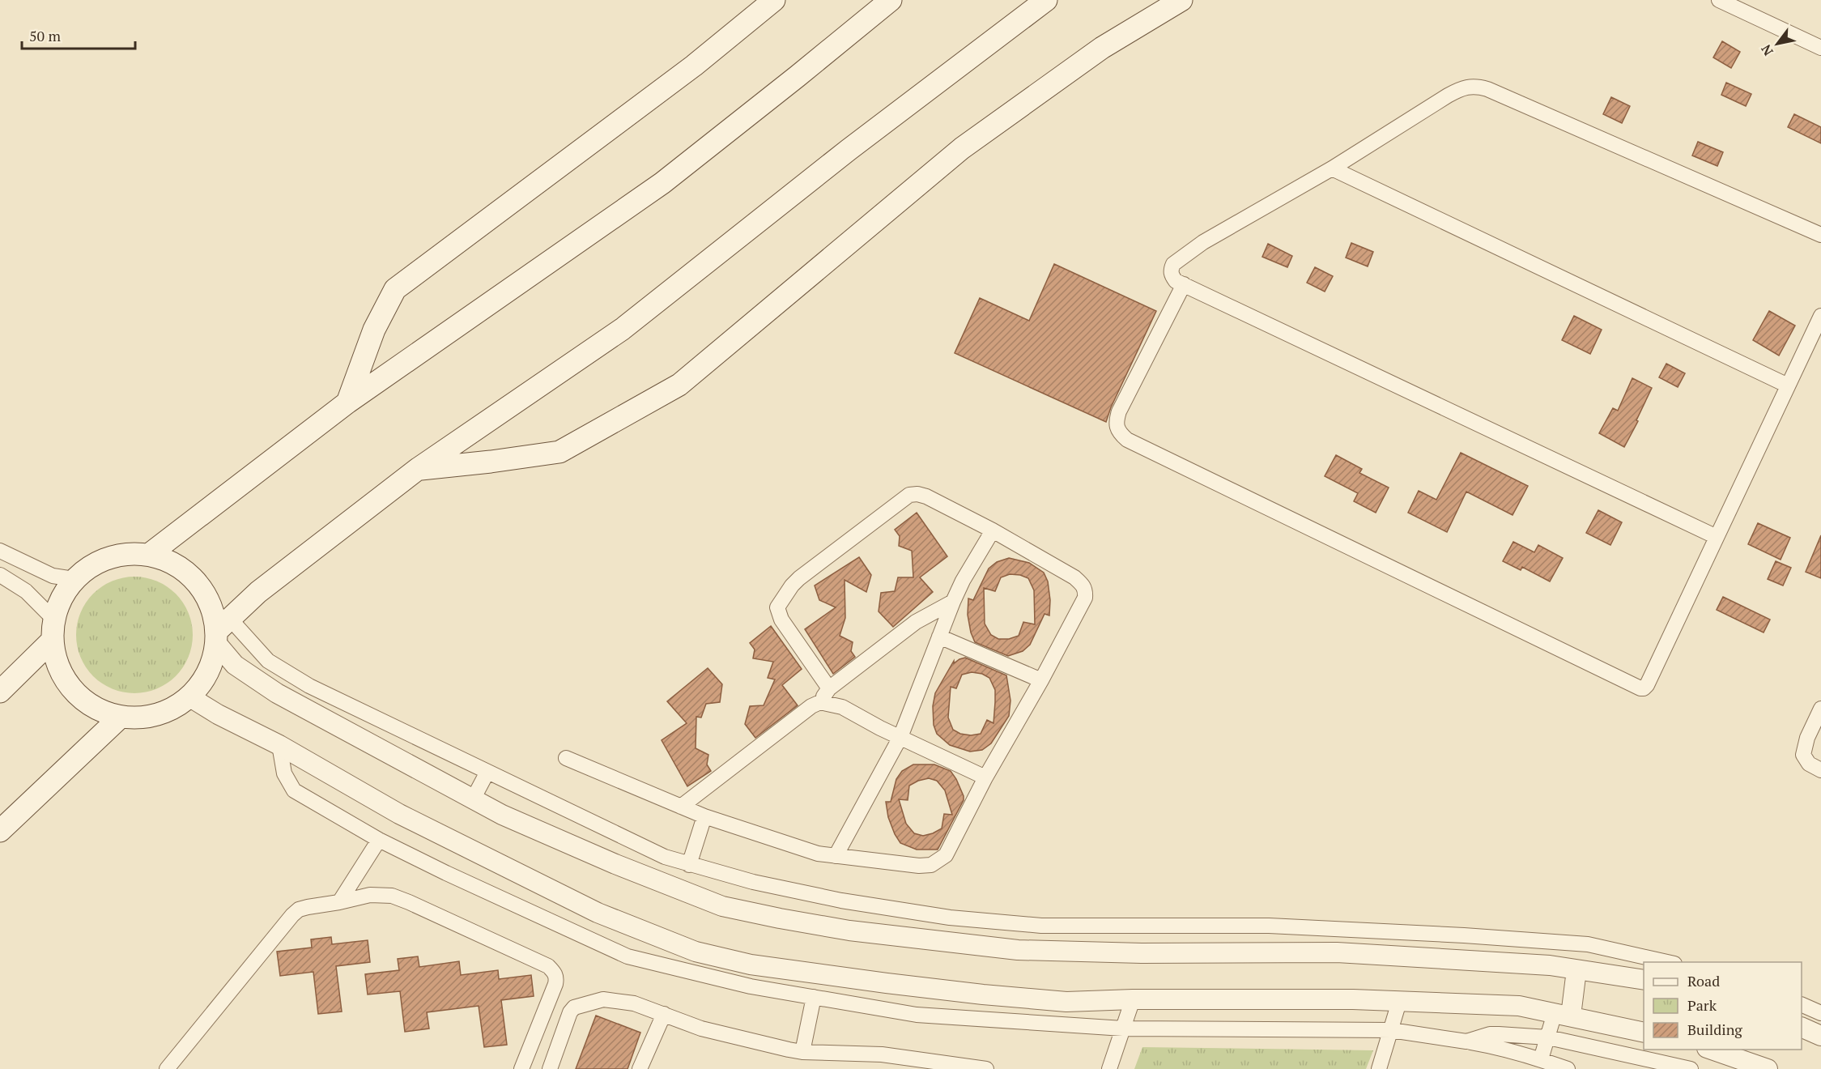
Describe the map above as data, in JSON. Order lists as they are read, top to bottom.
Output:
{
  "legend": ["Road", "Park", "Building"],
  "scale_bar": "50 m",
  "north": "bottom left"
}
